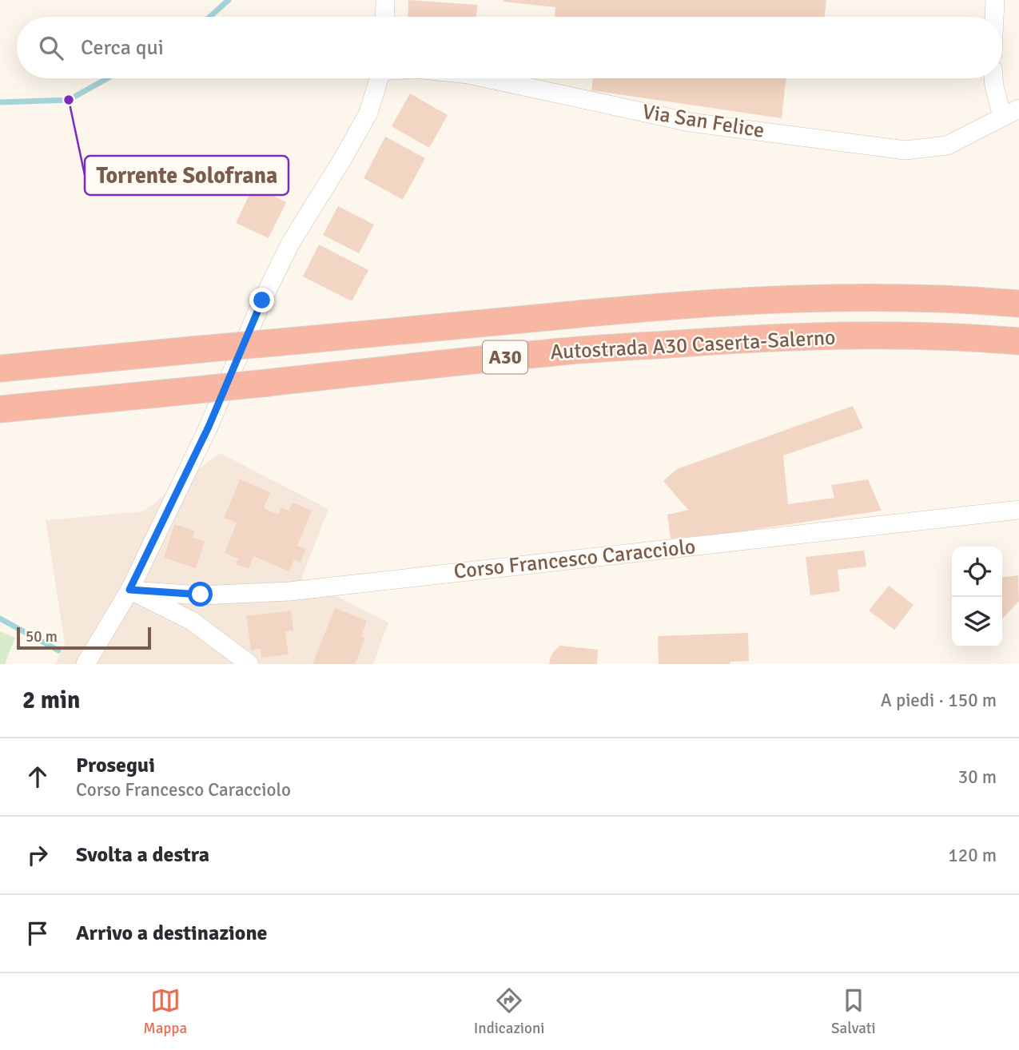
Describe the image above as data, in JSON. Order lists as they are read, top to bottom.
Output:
{
  "streets": {
    "highway": ["Autostrada A30 Caserta-Salerno", "A30"],
    "street": ["Via San Felice", "Corso Francesco Caracciolo"]
  },
  "places": ["Torrente Solofrana"],
  "scale_bar": "50 m",
  "page": {
    "search": "Cerca qui",
    "scale": "50 m",
    "heading": ["2 min", "A piedi · 150 m"],
    "list": [
      ["Prosegui", "Corso Francesco Caracciolo", "30 m"],
      ["Svolta a destra", "120 m"],
      "Arrivo a destinazione"
    ],
    "nav": ["Mappa", "Indicazioni", "Salvati"]
  }
}
